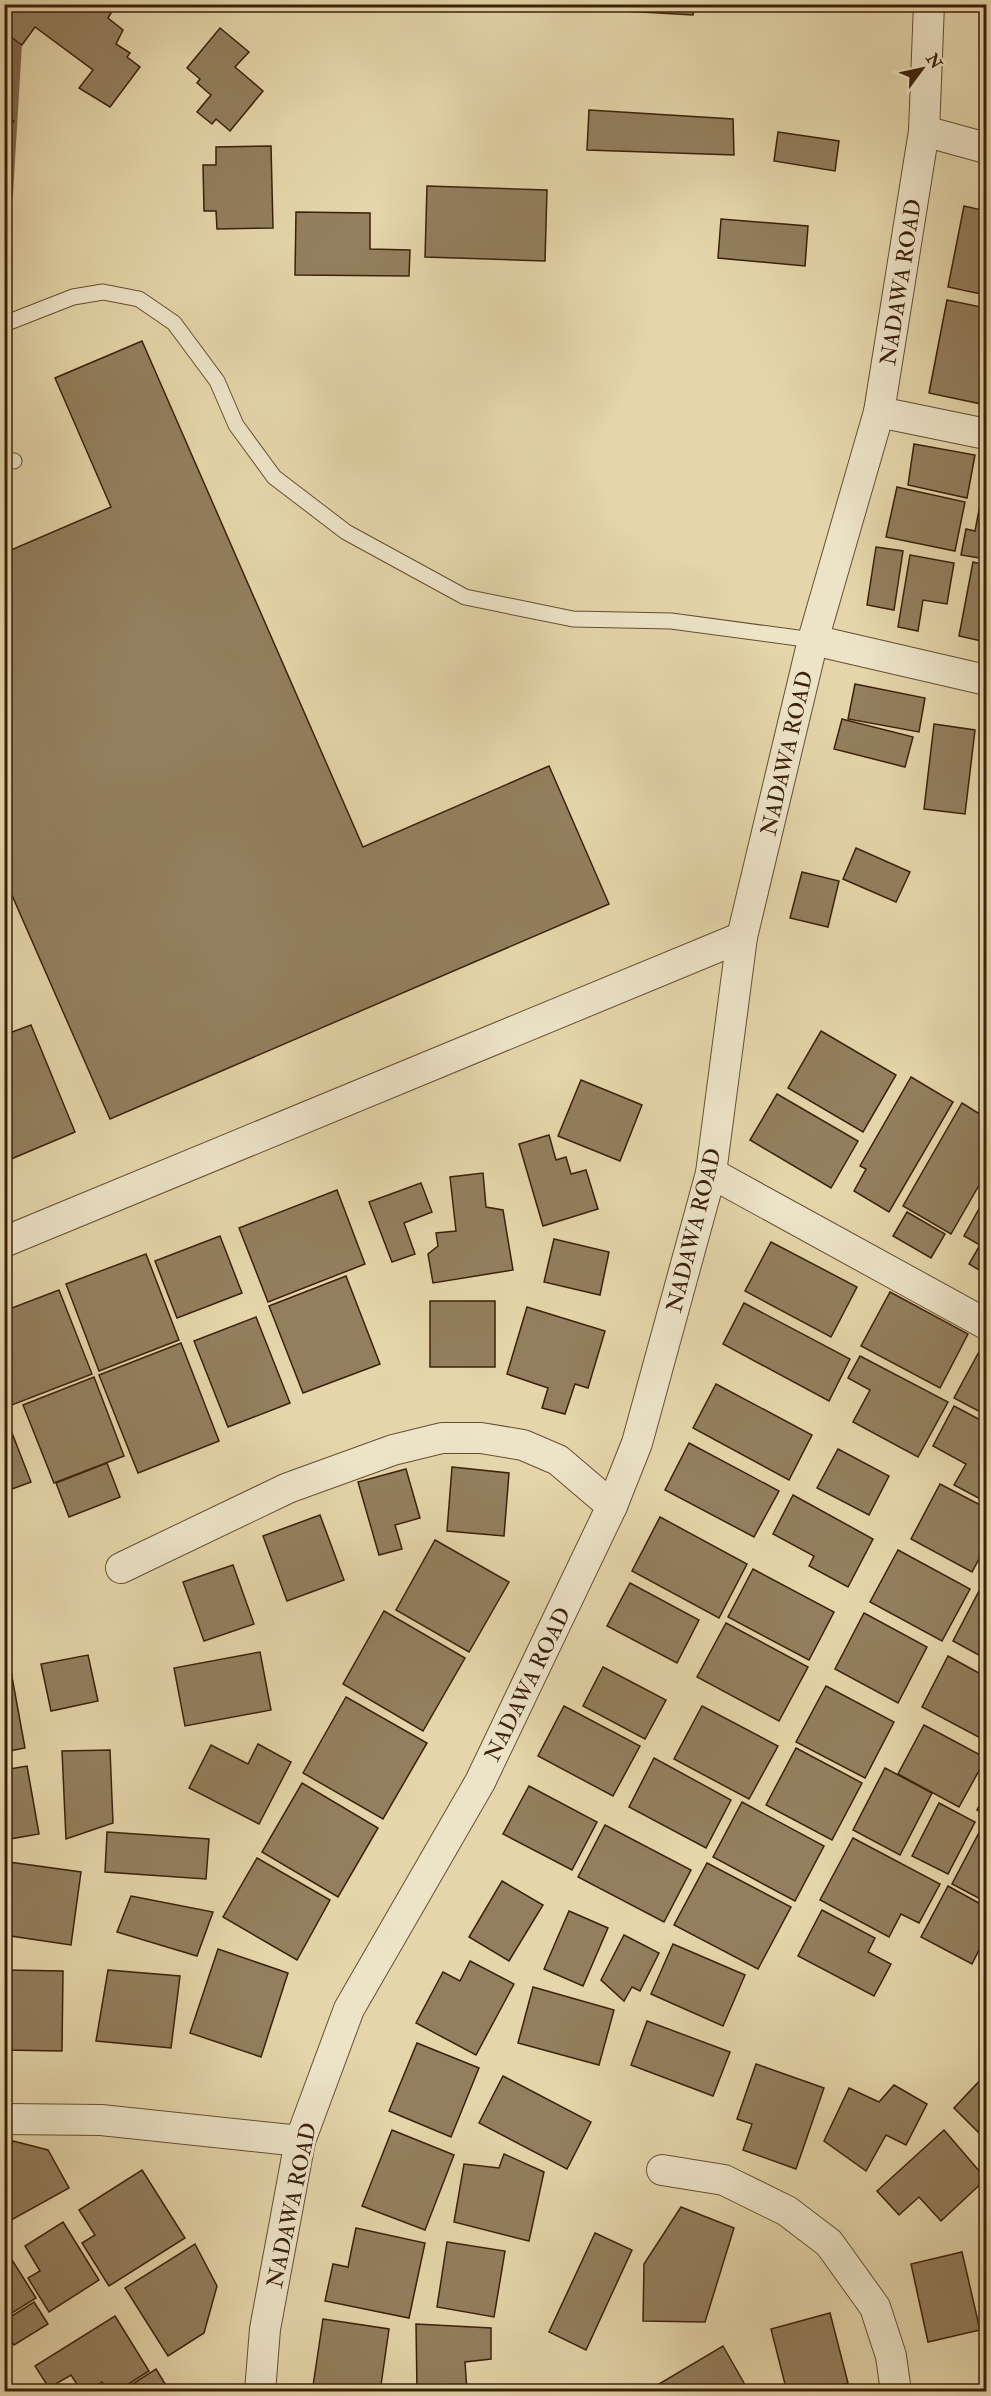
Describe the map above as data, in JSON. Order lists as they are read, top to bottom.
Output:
{
  "streets": {
    "street": ["NADAWA ROAD"]
  },
  "north": "top right"
}
